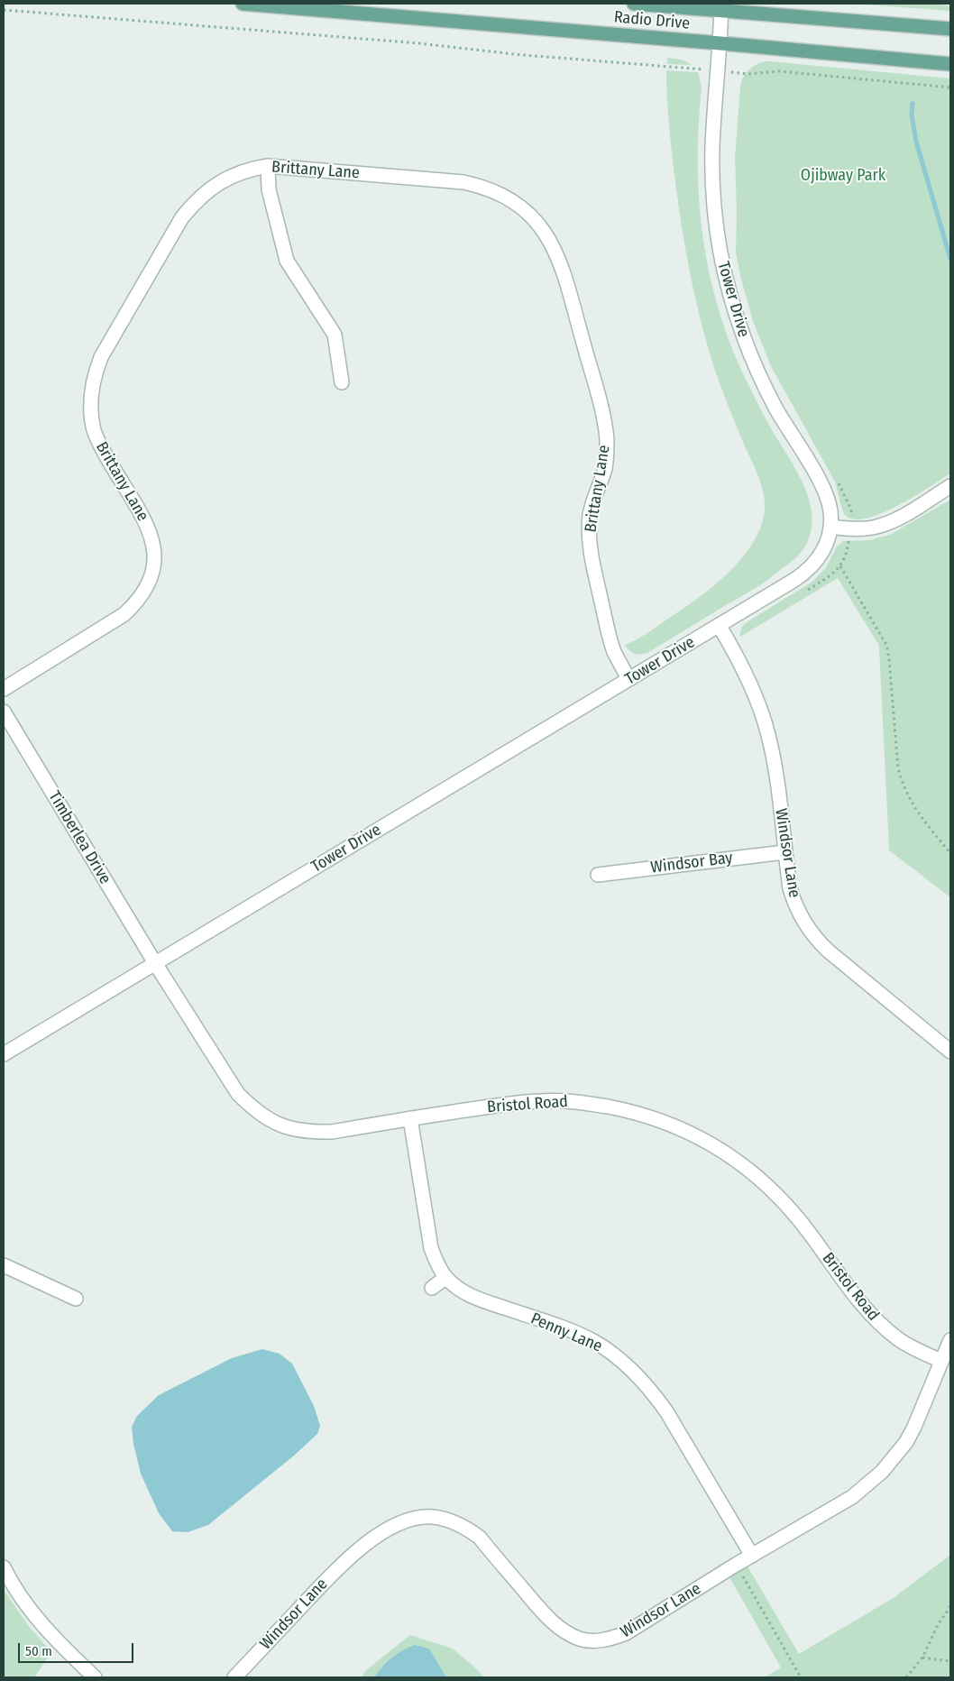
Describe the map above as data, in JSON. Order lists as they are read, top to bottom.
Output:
{
  "streets": {
    "main road": ["Radio Drive"],
    "street": [
      "Brittany Lane",
      "Tower Drive",
      "Timberlea Drive",
      "Windsor Lane",
      "Windsor Bay",
      "Bristol Road",
      "Penny Lane"
    ]
  },
  "crossings": [
    ["Radio Drive", "Tower Drive"],
    ["Brittany Lane", "Tower Drive"],
    ["Tower Drive", "Timberlea Drive"],
    ["Tower Drive", "Windsor Lane"],
    ["Tower Drive", "Bristol Road"],
    ["Timberlea Drive", "Bristol Road"],
    ["Windsor Lane", "Windsor Bay"],
    ["Windsor Lane", "Bristol Road"],
    ["Windsor Lane", "Penny Lane"],
    ["Bristol Road", "Penny Lane"]
  ],
  "parks": ["Ojibway Park"],
  "scale_bar": "50 m"
}
